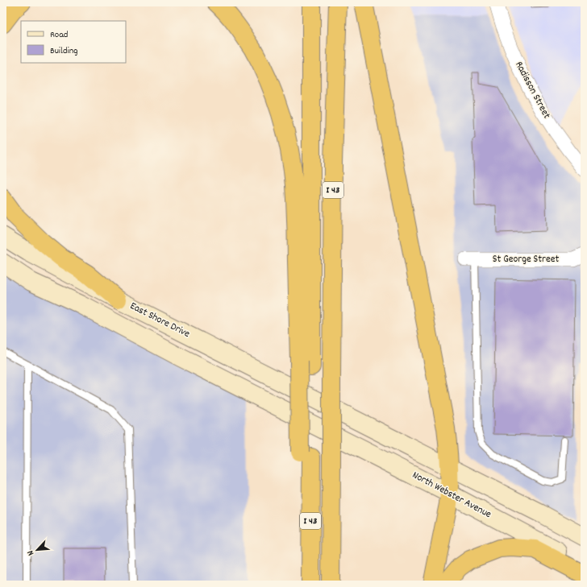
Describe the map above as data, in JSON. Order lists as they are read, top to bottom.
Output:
{
  "streets": {
    "highway": ["I 43"],
    "main road": ["East Shore Drive", "North Webster Avenue"],
    "street": ["Radisson Street", "St George Street"]
  },
  "legend": ["Road", "Building"],
  "north": "bottom left"
}
